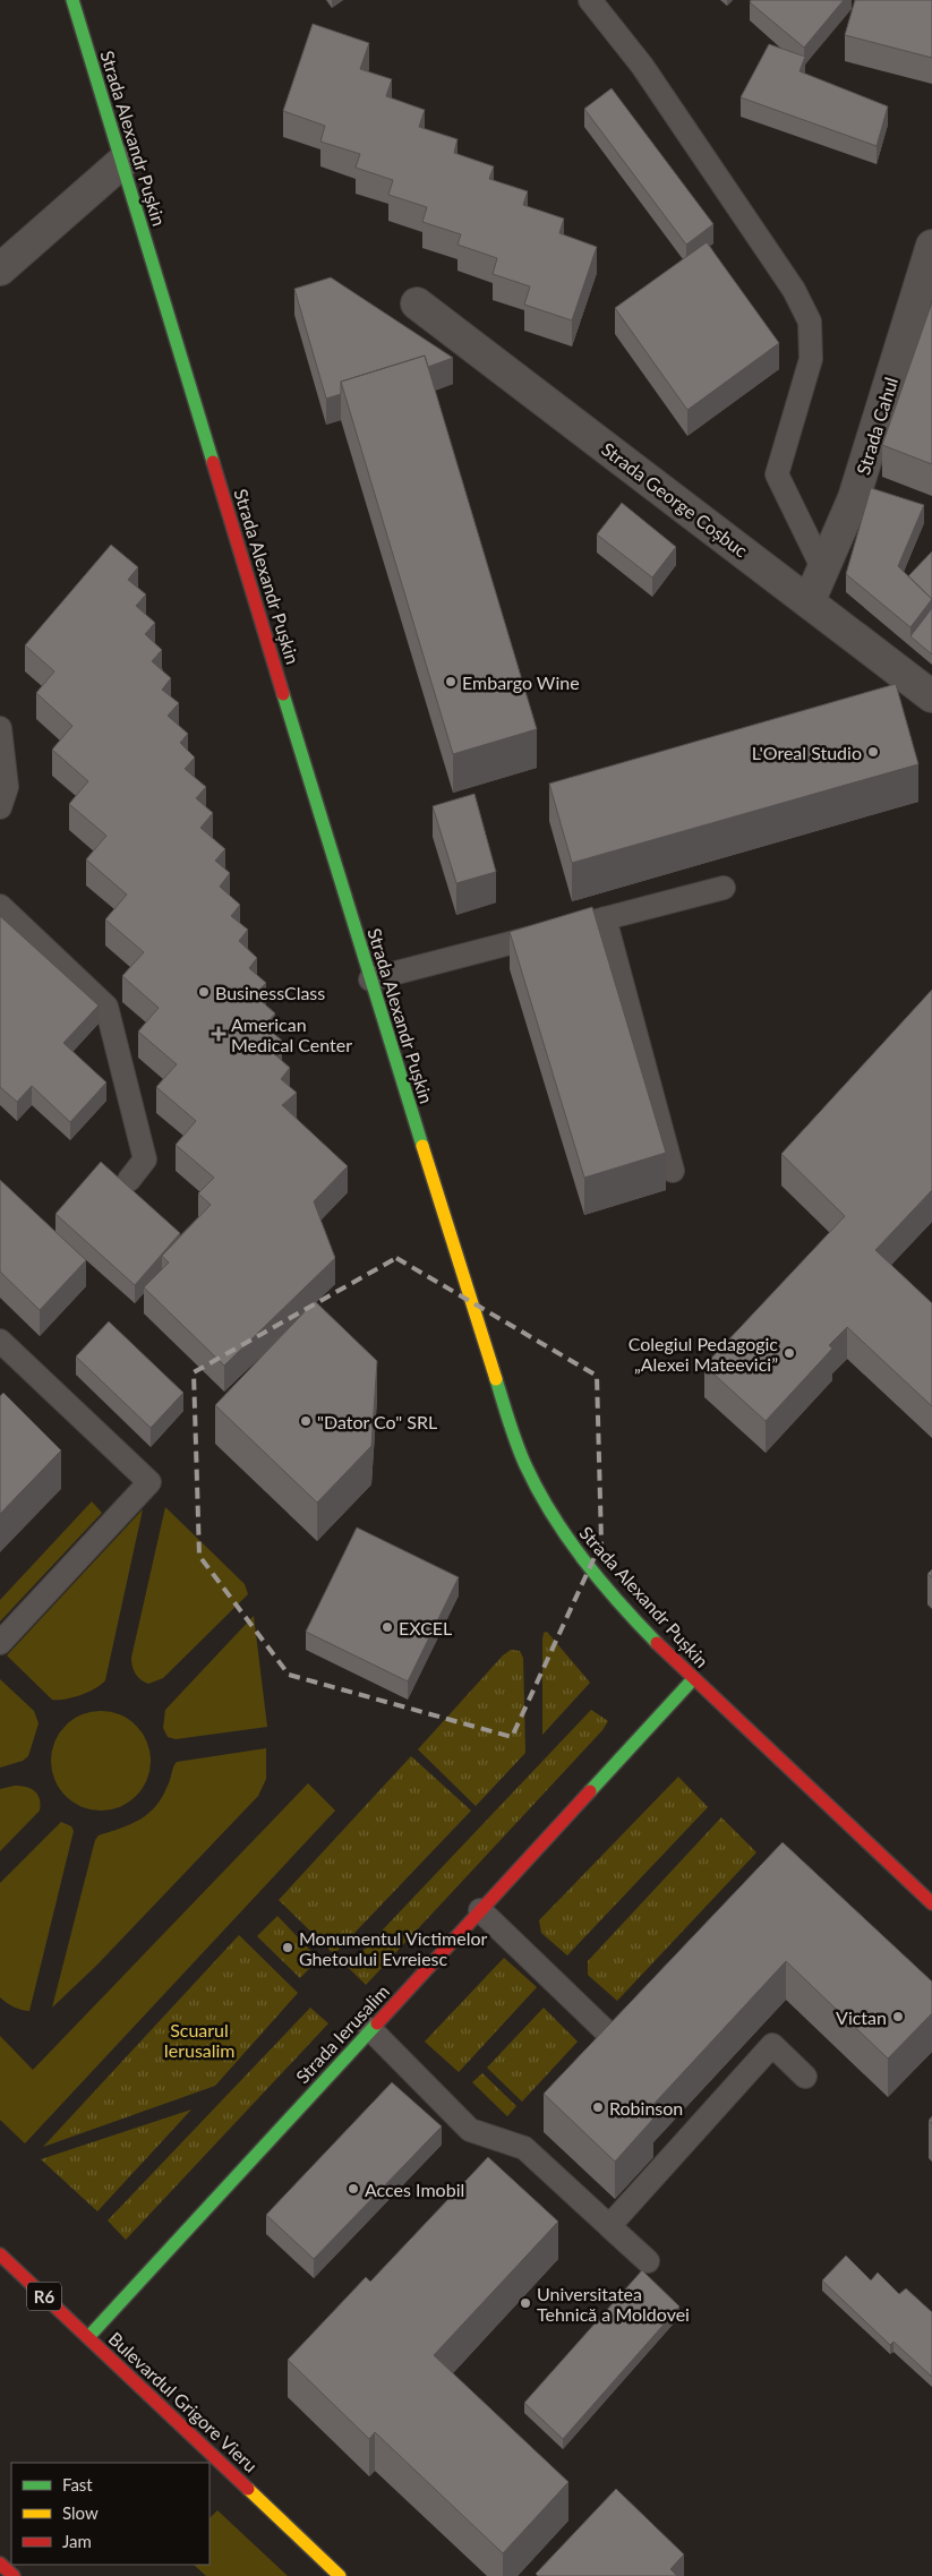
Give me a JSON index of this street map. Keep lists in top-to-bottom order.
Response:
{
  "streets": {
    "main road": [
      "Strada Alexandr Pușkin",
      "Strada Ierusalim",
      "R6",
      "Bulevardul Grigore Vieru"
    ],
    "street": ["Strada Cahul", "Strada George Coșbuc"]
  },
  "crossings": [
    ["Strada Alexandr Pușkin", "Strada Ierusalim"],
    ["Strada Cahul", "Strada George Coșbuc"],
    ["Strada Ierusalim", "Bulevardul Grigore Vieru"]
  ],
  "parks": ["Scuarul Ierusalim"],
  "places": {
    "other": [
      "Embargo Wine",
      "L'Oreal Studio",
      "BusinessClass",
      "Colegiul Pedagogic „Alexei Mateevici”",
      "\"Dator Co\" SRL",
      "EXCEL",
      "Monumentul Victimelor Ghetoului Evreiesc",
      "Victan",
      "Robinson",
      "Acces Imobil",
      "Universitatea Tehnică a Moldovei"
    ],
    "health": ["American Medical Center"]
  },
  "legend": ["Fast", "Slow", "Jam"]
}
